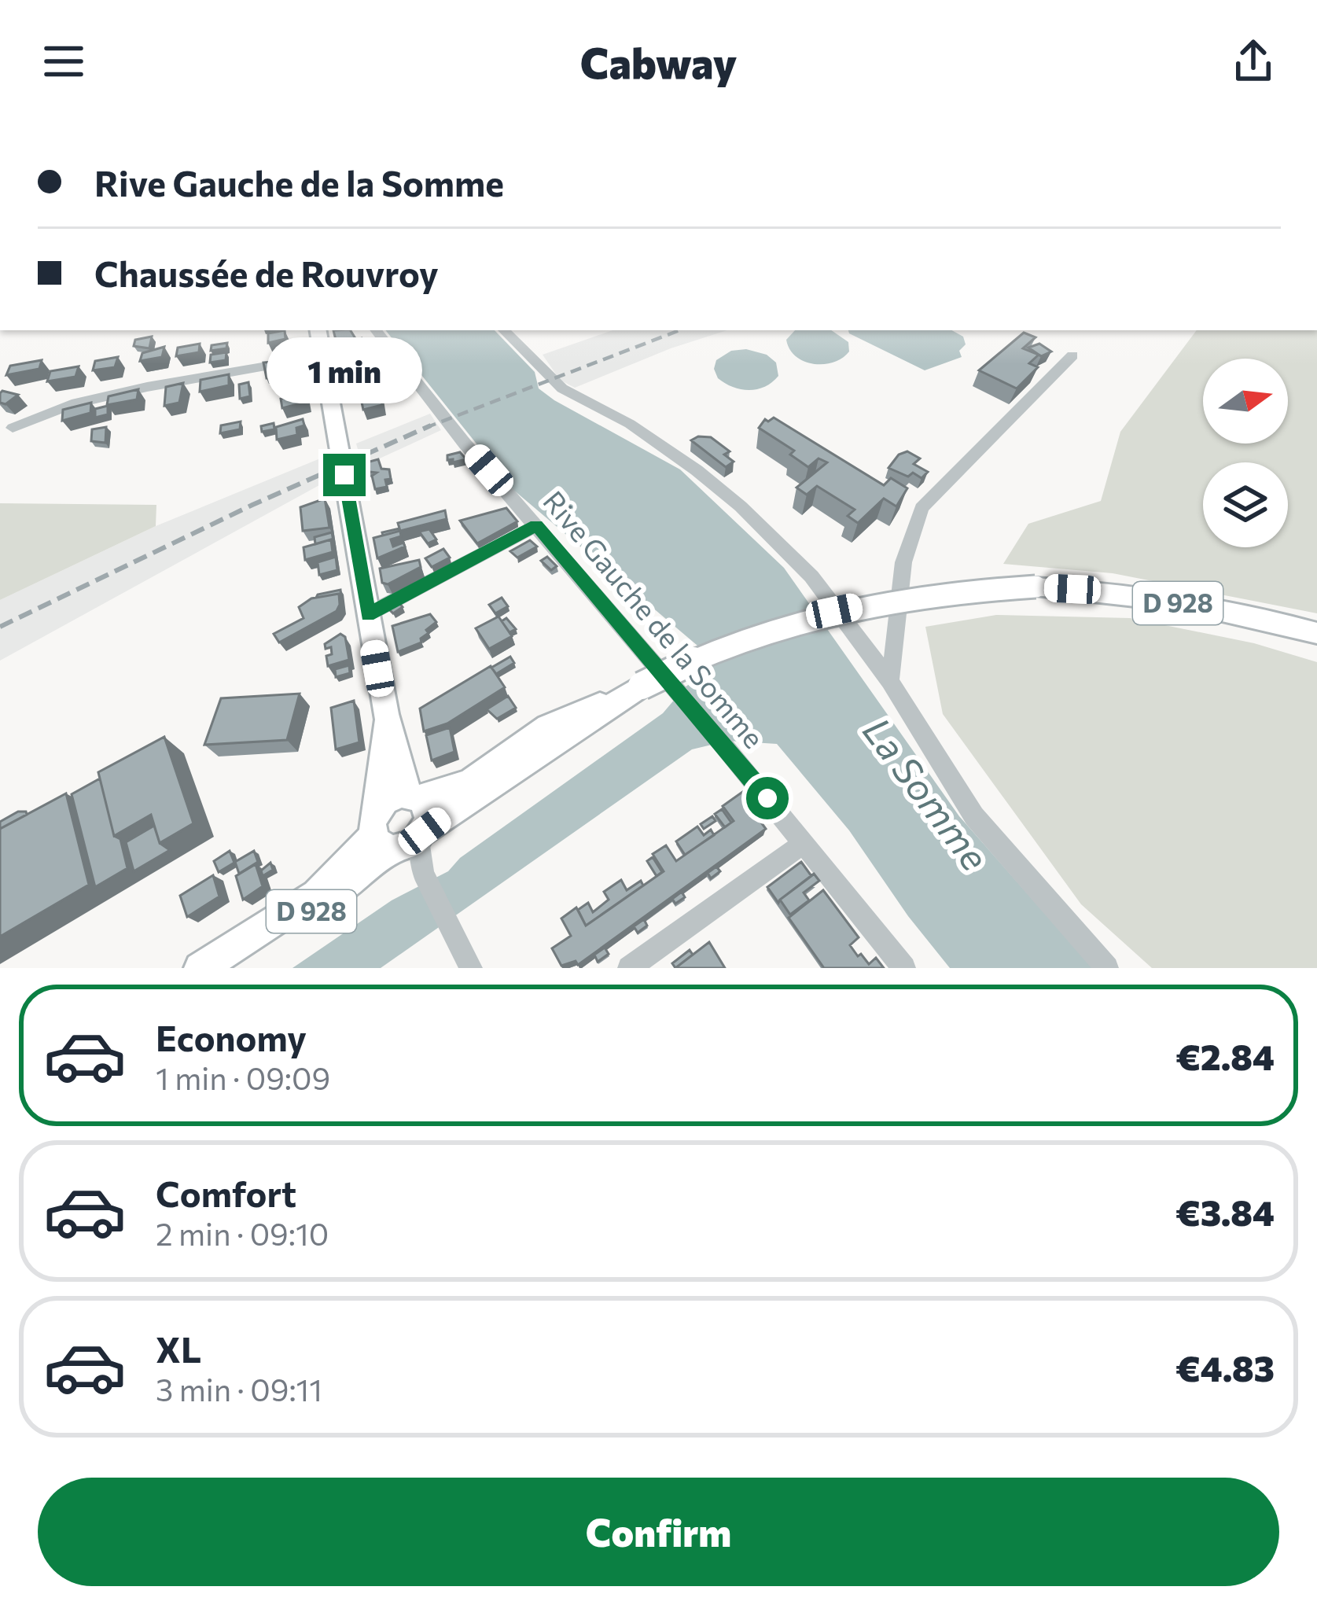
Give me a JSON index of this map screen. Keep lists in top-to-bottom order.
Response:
{
  "streets": {
    "main road": ["D 928"],
    "street": ["Rive Gauche de la Somme"]
  },
  "water": ["La Somme"],
  "north": "right",
  "page": {
    "header": "Cabway",
    "banner": ["Rive Gauche de la Somme", "Chaussée de Rouvroy"],
    "bubble": "1 min",
    "list": [
      {
        "name": "Economy",
        "note": "1 min · 09:09",
        "value": "€2.84"
      },
      {
        "name": "Comfort",
        "note": "2 min · 09:10",
        "value": "€3.84"
      },
      {
        "name": "XL",
        "note": "3 min · 09:11",
        "value": "€4.83"
      }
    ],
    "buttons": "Confirm"
  }
}
